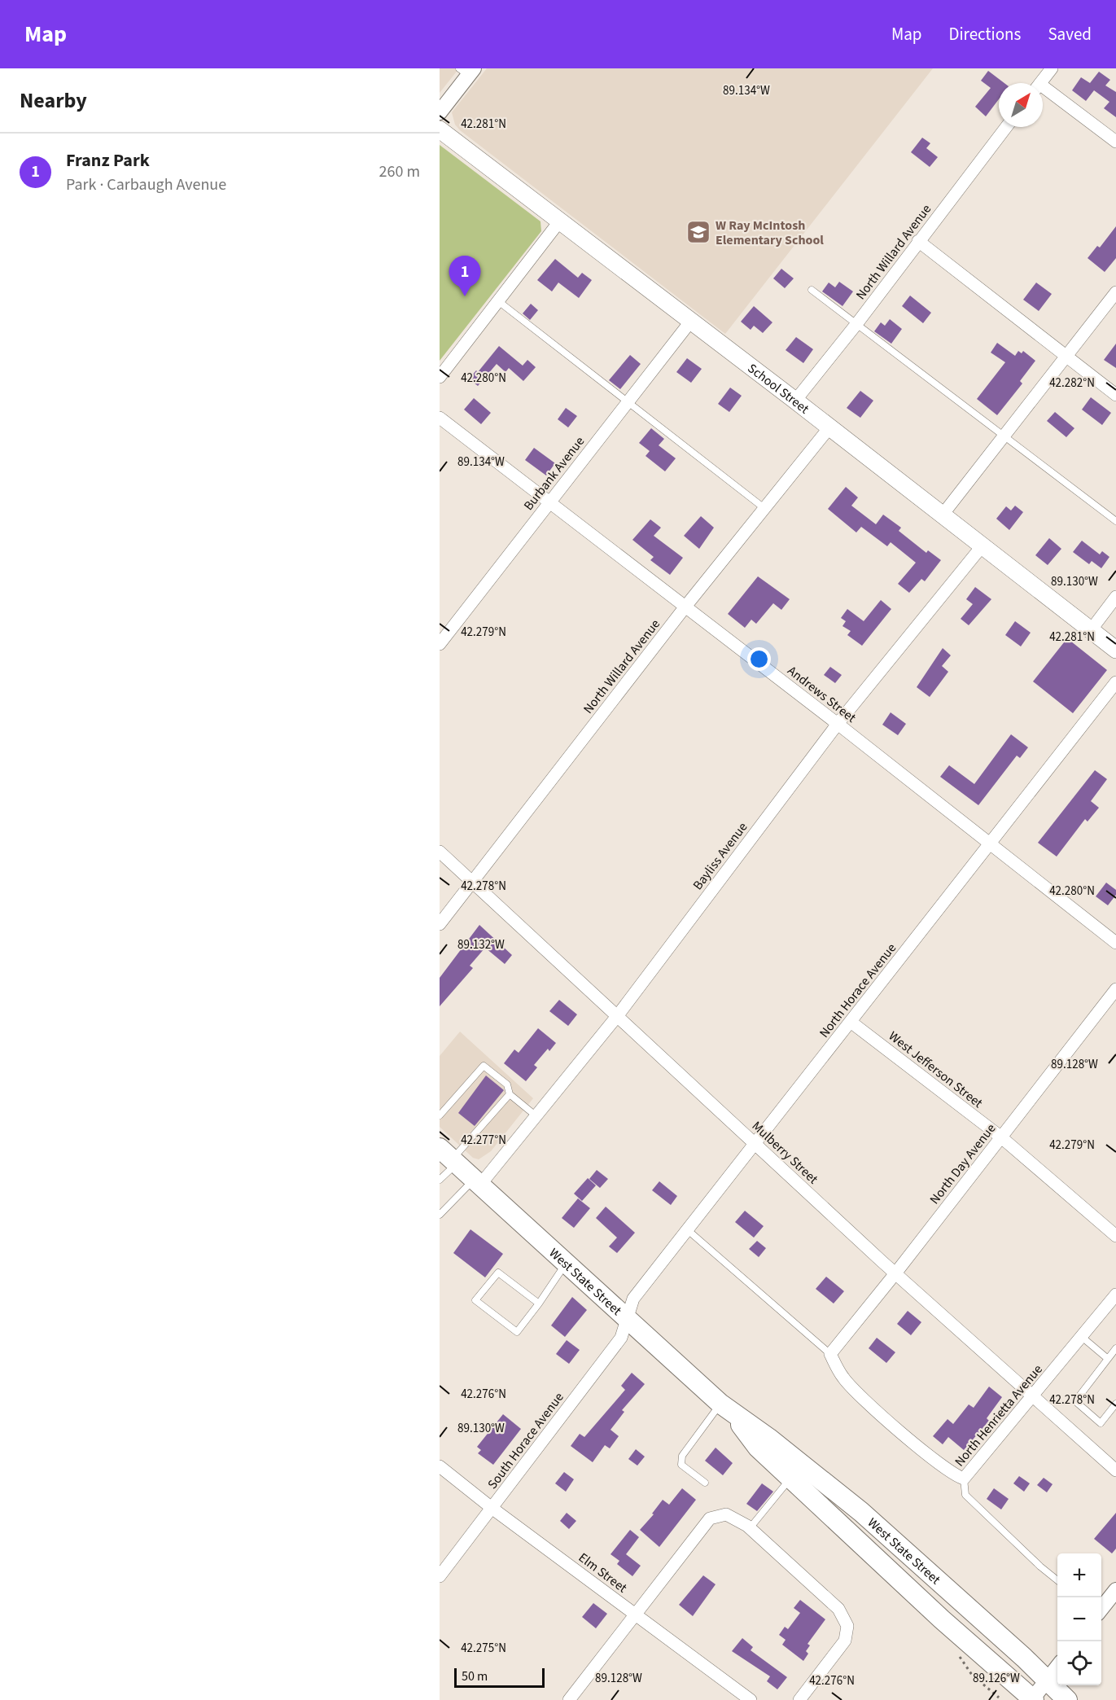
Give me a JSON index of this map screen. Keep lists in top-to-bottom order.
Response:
{
  "streets": {
    "main road": ["School Street", "West State Street"],
    "street": [
      "North Willard Avenue",
      "Burbank Avenue",
      "Andrews Street",
      "Bayliss Avenue",
      "North Horace Avenue",
      "West Jefferson Street",
      "Mulberry Street",
      "North Day Avenue",
      "North Henrietta Avenue",
      "South Horace Avenue",
      "Elm Street"
    ]
  },
  "crossings": [
    ["North Willard Avenue", "School Street"],
    ["North Willard Avenue", "Andrews Street"],
    ["North Willard Avenue", "Mulberry Street"],
    ["School Street", "Burbank Avenue"],
    ["School Street", "Bayliss Avenue"],
    ["Burbank Avenue", "Andrews Street"],
    ["Andrews Street", "Bayliss Avenue"],
    ["Andrews Street", "North Horace Avenue"],
    ["Bayliss Avenue", "Mulberry Street"],
    ["Bayliss Avenue", "West State Street"],
    ["North Horace Avenue", "West Jefferson Street"],
    ["North Horace Avenue", "Mulberry Street"],
    ["North Horace Avenue", "West State Street"],
    ["North Horace Avenue", "South Horace Avenue"],
    ["West Jefferson Street", "North Day Avenue"],
    ["Mulberry Street", "North Day Avenue"],
    ["Mulberry Street", "North Henrietta Avenue"],
    ["North Day Avenue", "North Henrietta Avenue"],
    ["West State Street", "South Horace Avenue"],
    ["South Horace Avenue", "Elm Street"]
  ],
  "places": {
    "school or university": ["W Ray McIntosh Elementary School"]
  },
  "scale_bar": "50 m",
  "north": "top right",
  "page": {
    "header": "Map",
    "nav": ["Map", "Directions", "Saved"],
    "heading": "Nearby",
    "list": [
      {
        "mark": "1",
        "name": "Franz Park",
        "note": "Park · Carbaugh Avenue",
        "value": "260 m"
      }
    ],
    "pins": "1",
    "map_buttons": ["+", "−"],
    "scale": "50 m"
  },
  "coordinates": [
    "89.134°W",
    "42.281°N",
    "42.280°N",
    "42.282°N",
    "89.130°W",
    "42.279°N",
    "42.278°N",
    "89.132°W",
    "89.128°W",
    "42.277°N",
    "42.276°N",
    "42.275°N",
    "89.126°W"
  ]
}
